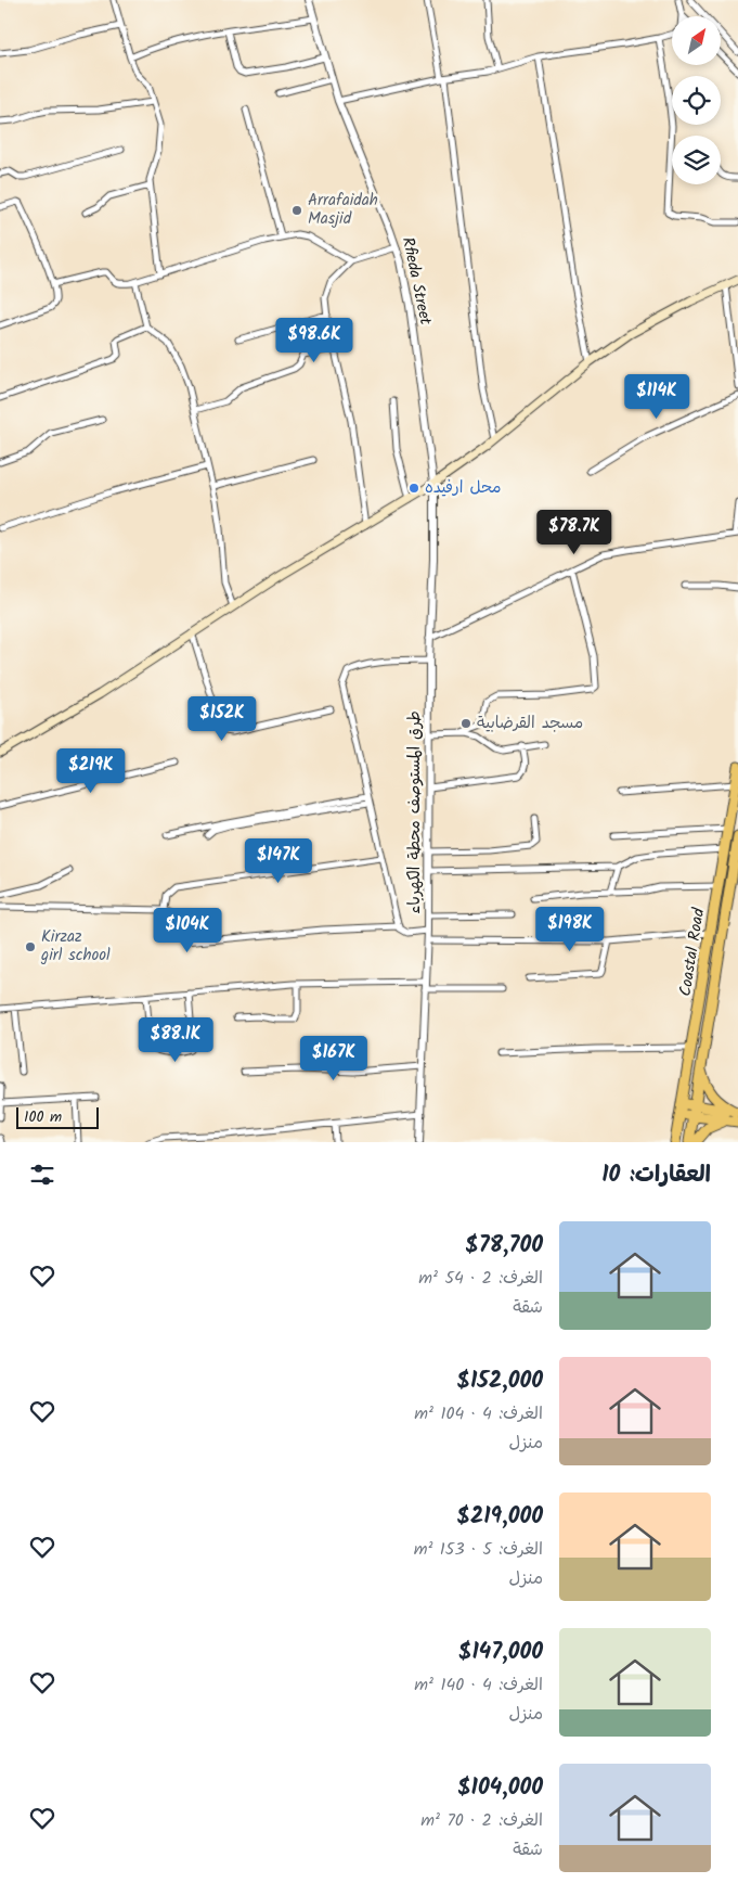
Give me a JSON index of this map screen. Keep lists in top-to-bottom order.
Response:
{
  "streets": {
    "highway": ["Coastal Road"],
    "street": ["Rfieda Street", "طرق المستوصف محطة الكهرباء"]
  },
  "crossings": [
    ["Rfieda Street", "طرق المستوصف محطة الكهرباء"]
  ],
  "places": [
    "Arrafaidah Masjid",
    "محل ارفيده",
    "مسجد القرضابية",
    "Kirzaz girl school"
  ],
  "scale_bar": "100 m",
  "north": "top right",
  "page": {
    "price": [
      "$98.6K",
      "$114K",
      "$78.7K",
      "$152K",
      "$219K",
      "$147K",
      "$198K",
      "$104K",
      "$88.1K",
      "$167K"
    ],
    "scale": "100 m",
    "heading": "العقارات: 10",
    "list": [
      {
        "name": "$78,700",
        "note": "الغرف: 2 · 54 m² · شقة"
      },
      {
        "name": "$152,000",
        "note": "الغرف: 4 · 104 m² · منزل"
      },
      {
        "name": "$219,000",
        "note": "الغرف: 5 · 153 m² · منزل"
      },
      {
        "name": "$147,000",
        "note": "الغرف: 4 · 140 m² · منزل"
      },
      {
        "name": "$104,000",
        "note": "الغرف: 2 · 70 m² · شقة"
      }
    ]
  }
}
